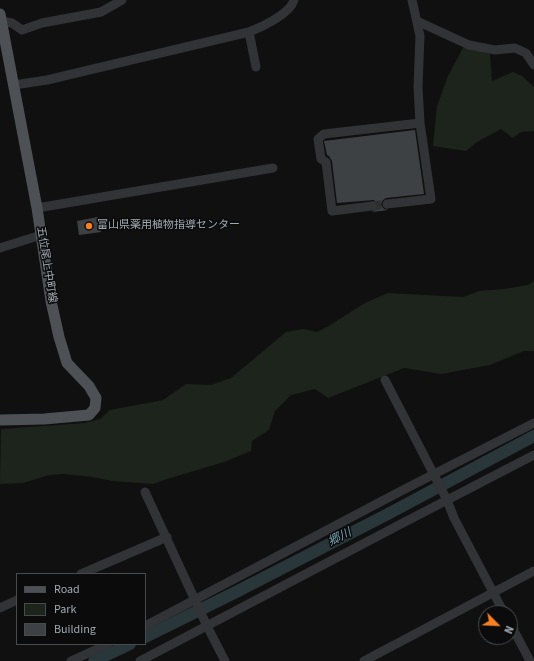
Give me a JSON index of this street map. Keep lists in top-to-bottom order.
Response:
{
  "streets": {
    "main road": ["五位尾上中町線"]
  },
  "water": ["郷川"],
  "places": ["富山県薬用植物指導センター"],
  "legend": ["Road", "Park", "Building"],
  "north": "bottom right"
}
